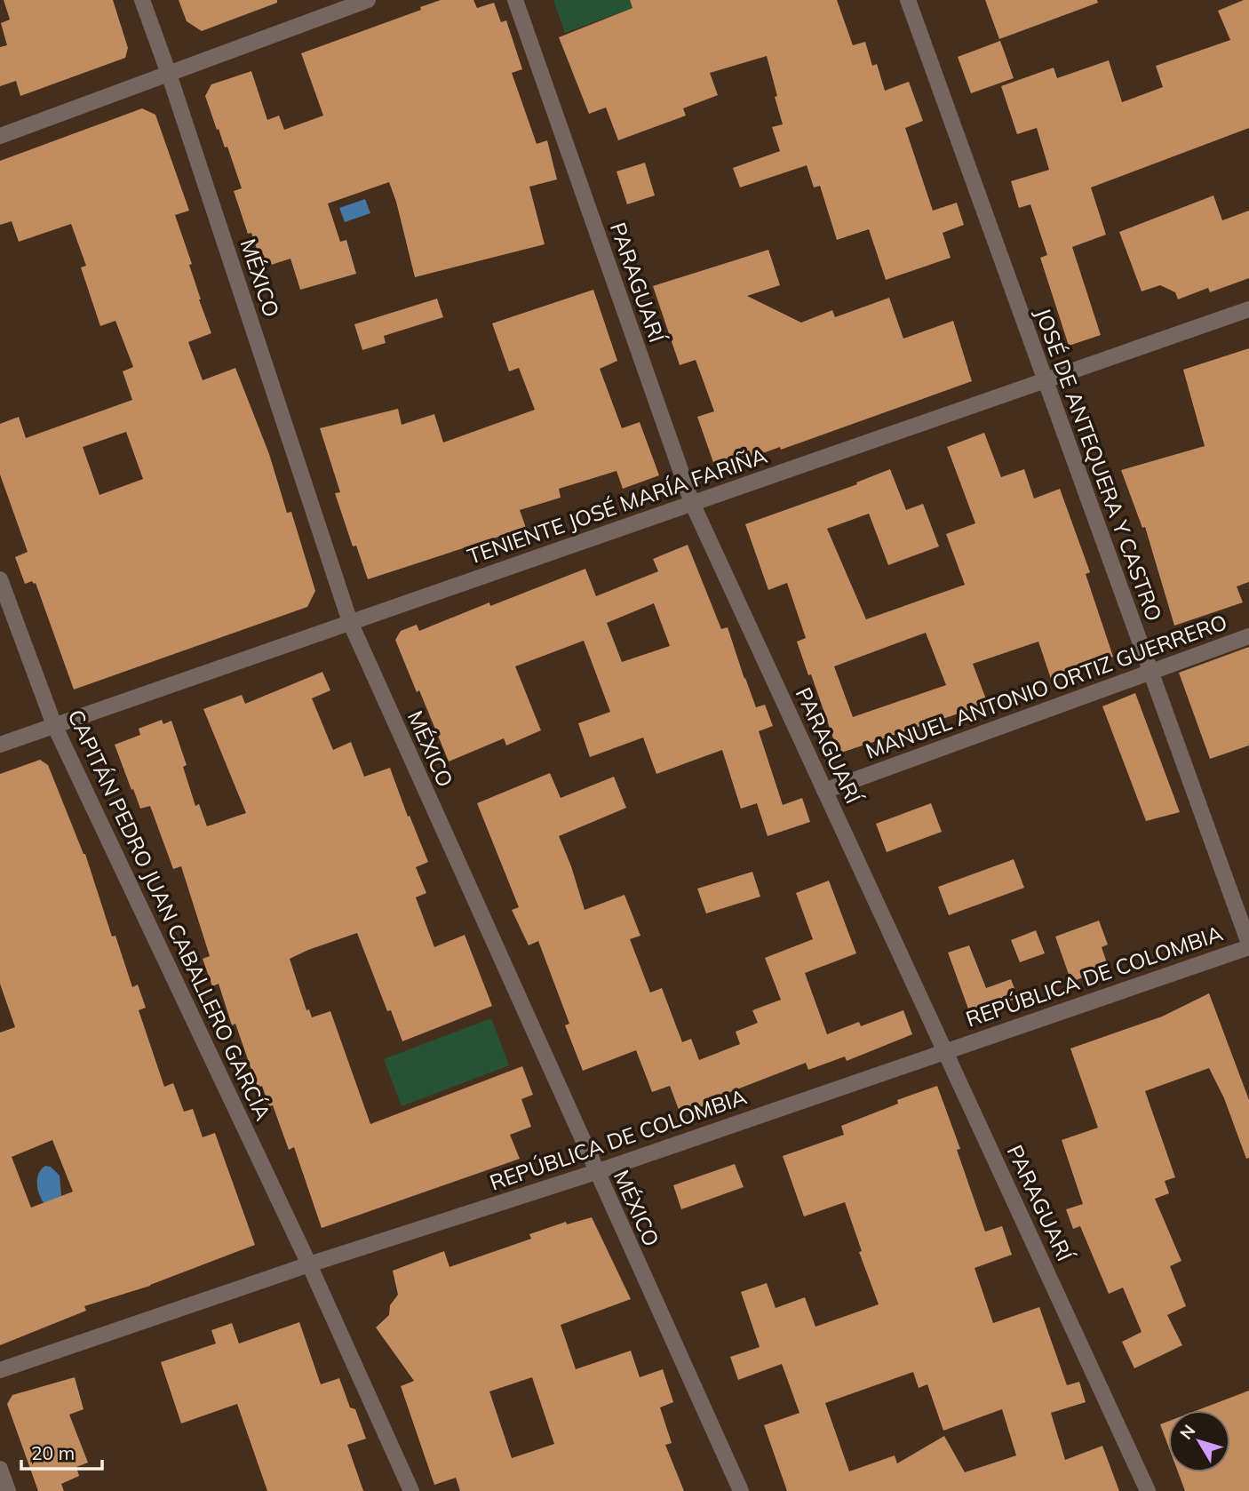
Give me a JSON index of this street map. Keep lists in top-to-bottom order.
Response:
{
  "streets": {
    "street": [
      "MÉXICO",
      "PARAGUARÍ",
      "JOSÉ DE ANTEQUERA Y CASTRO",
      "TENIENTE JOSÉ MARÍA FARIÑA",
      "MANUEL ANTONIO ORTIZ GUERRERO",
      "CAPITÁN PEDRO JUAN CABALLERO GARCÍA",
      "REPÚBLICA DE COLOMBIA"
    ]
  },
  "crossings": [
    ["MÉXICO", "TENIENTE JOSÉ MARÍA FARIÑA"],
    ["MÉXICO", "REPÚBLICA DE COLOMBIA"],
    ["PARAGUARÍ", "TENIENTE JOSÉ MARÍA FARIÑA"],
    ["PARAGUARÍ", "MANUEL ANTONIO ORTIZ GUERRERO"],
    ["PARAGUARÍ", "REPÚBLICA DE COLOMBIA"],
    ["JOSÉ DE ANTEQUERA Y CASTRO", "TENIENTE JOSÉ MARÍA FARIÑA"],
    ["JOSÉ DE ANTEQUERA Y CASTRO", "MANUEL ANTONIO ORTIZ GUERRERO"],
    ["JOSÉ DE ANTEQUERA Y CASTRO", "REPÚBLICA DE COLOMBIA"],
    ["TENIENTE JOSÉ MARÍA FARIÑA", "CAPITÁN PEDRO JUAN CABALLERO GARCÍA"],
    ["CAPITÁN PEDRO JUAN CABALLERO GARCÍA", "REPÚBLICA DE COLOMBIA"]
  ],
  "scale_bar": "20 m",
  "north": "top left"
}
